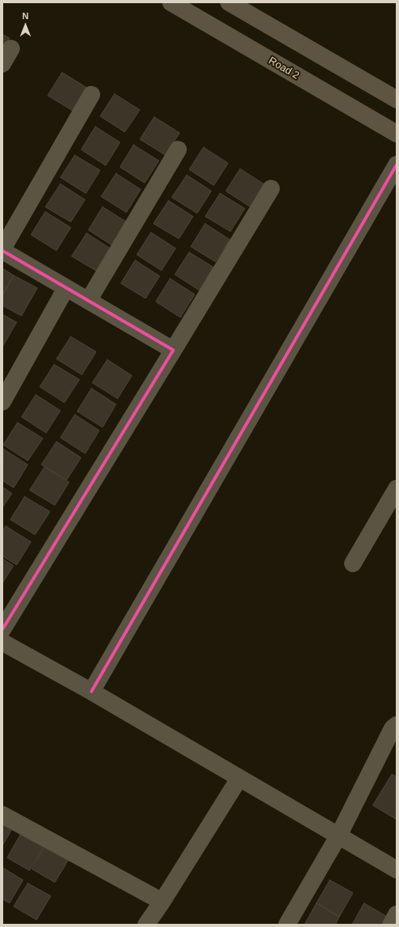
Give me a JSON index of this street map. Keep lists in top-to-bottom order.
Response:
{
  "streets": {
    "street": ["Road 2"]
  },
  "north": "top"
}
